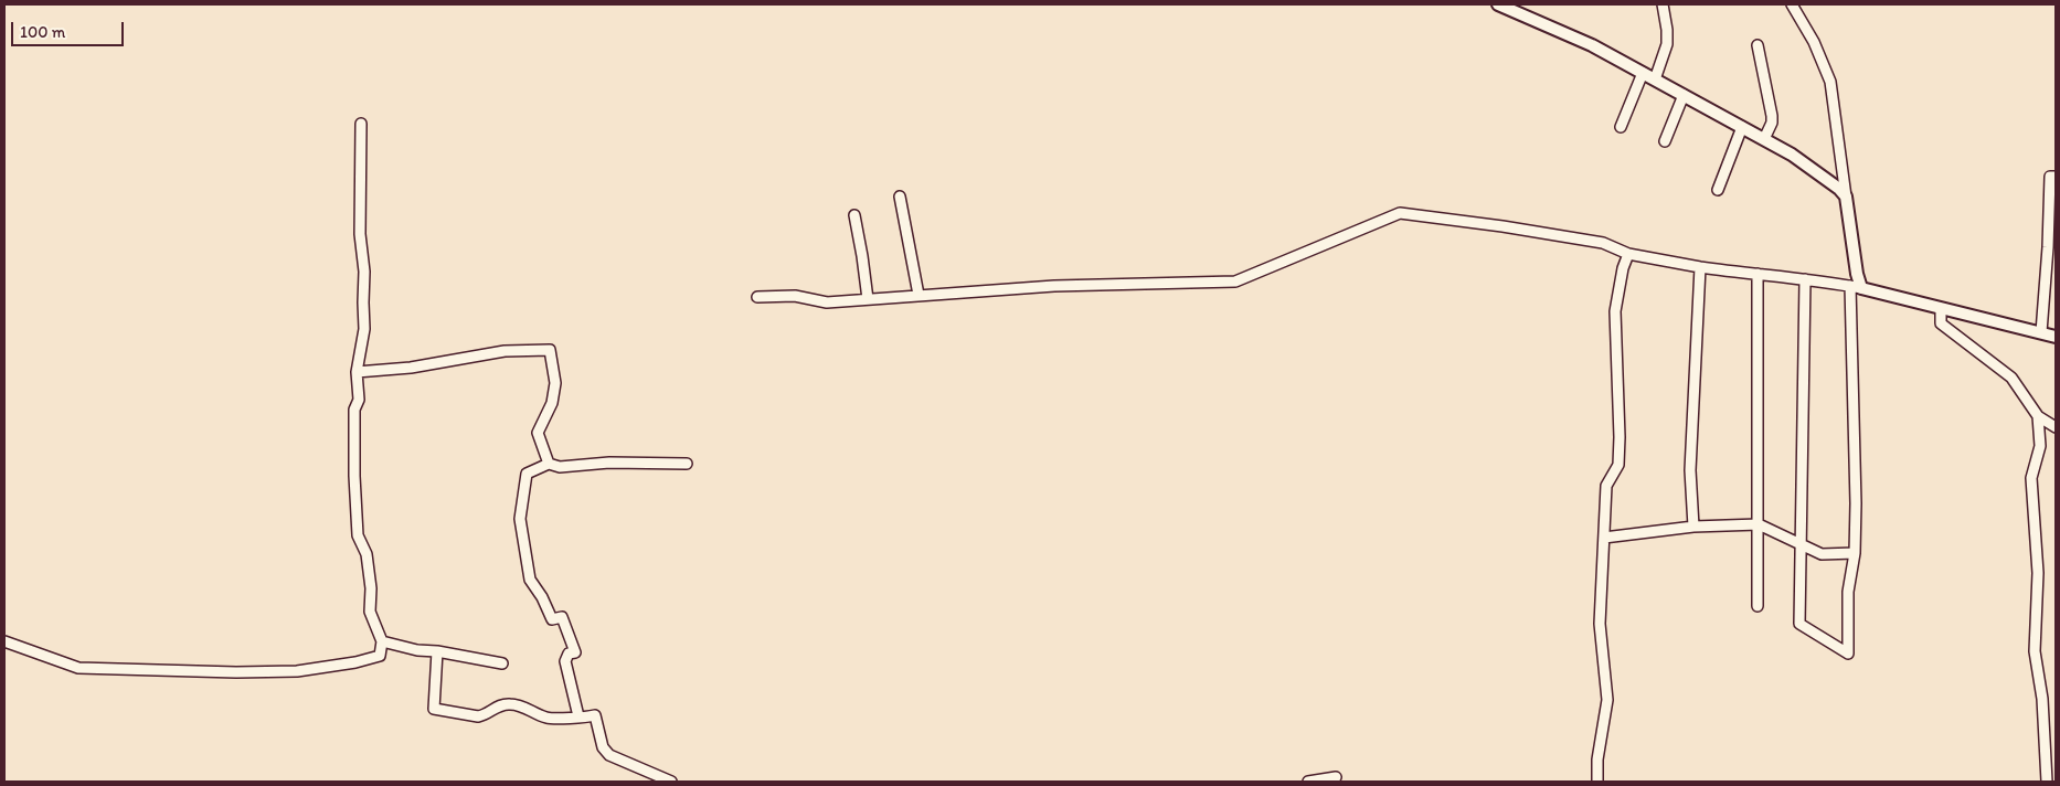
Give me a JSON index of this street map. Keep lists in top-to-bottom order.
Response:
{
  "scale_bar": "100 m"
}
